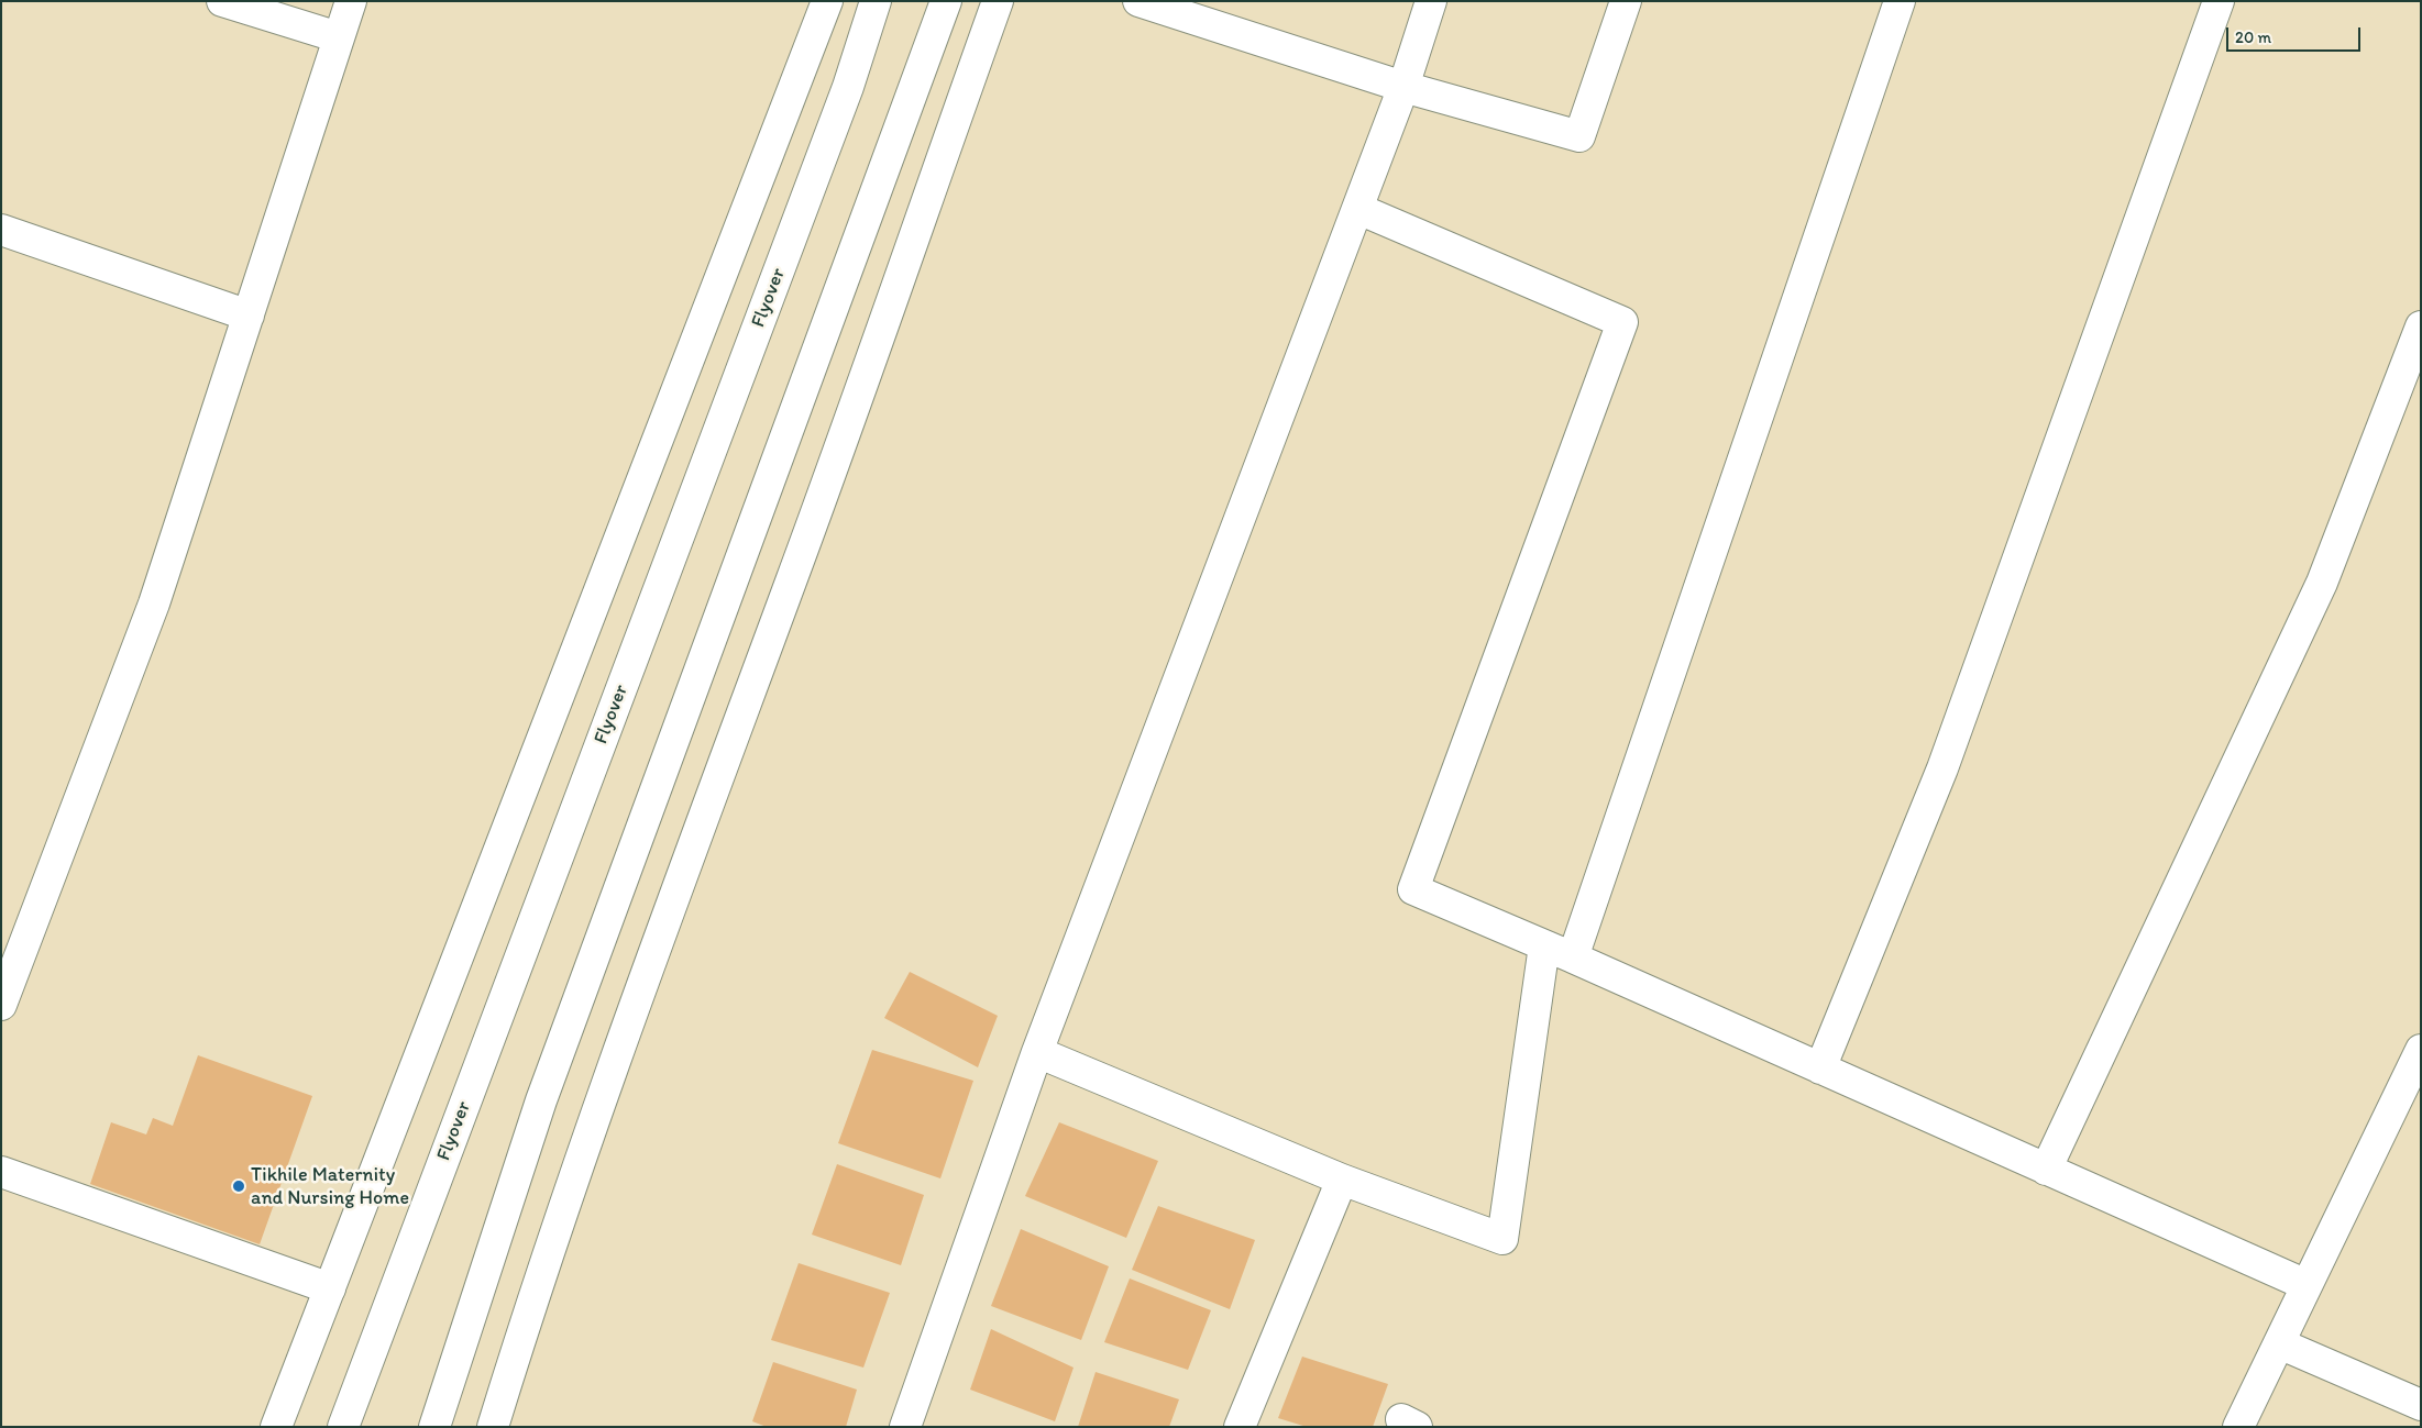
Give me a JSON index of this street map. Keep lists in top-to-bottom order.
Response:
{
  "streets": {
    "main road": ["Flyover"]
  },
  "places": ["Tikhile Maternity and Nursing Home"],
  "scale_bar": "20 m"
}
